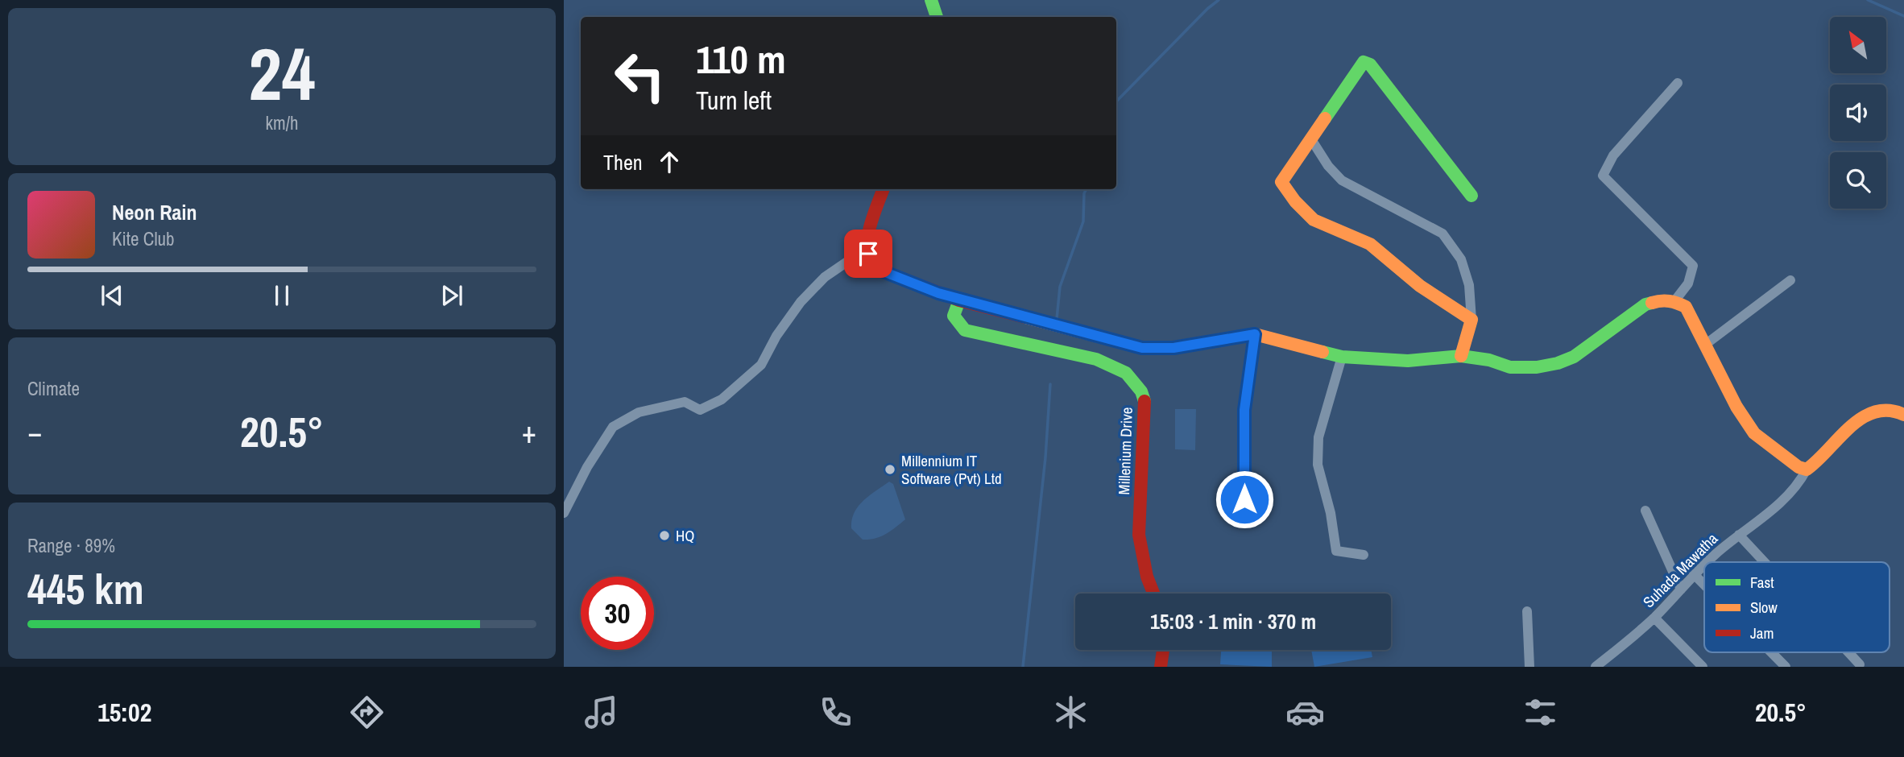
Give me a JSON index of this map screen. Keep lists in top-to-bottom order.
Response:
{
  "streets": {
    "street": ["Millenium Drive", "Suhada Mawatha"]
  },
  "places": ["Millennium IT Software (Pvt) Ltd", "HQ"],
  "legend": ["Fast", "Slow", "Jam"],
  "north": "top left",
  "page": {
    "tile": [
      ["24", "km/h"],
      "Climate",
      ["Range · 89%", "445 km"]
    ],
    "turn": ["110 m", "Turn left"],
    "then": "Then",
    "song": ["Neon Rain", "Kite Club"],
    "heat": ["−", "20.5°", "+"],
    "limit": "30",
    "trip": "15:03 · 1 min · 370 m",
    "tabs": ["15:02", "20.5°"]
  }
}
